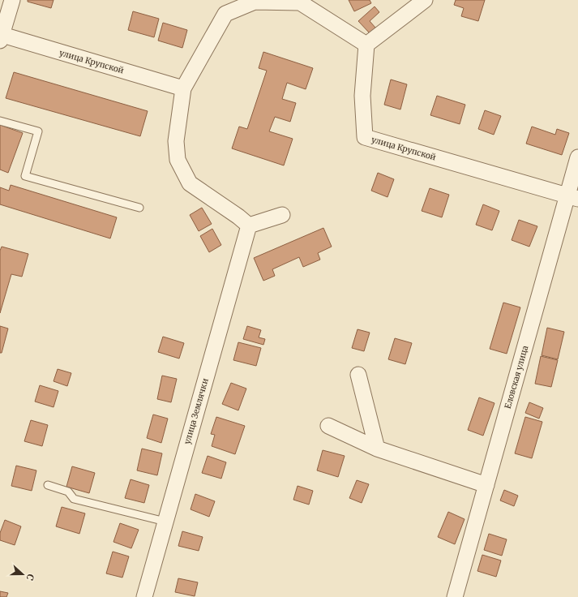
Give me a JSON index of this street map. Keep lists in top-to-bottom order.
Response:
{
  "streets": {
    "street": ["улица Крупской", "Еловская улица", "улица Землячки"]
  },
  "crossings": [
    ["улица Крупской", "Еловская улица"]
  ],
  "north": "right"
}
